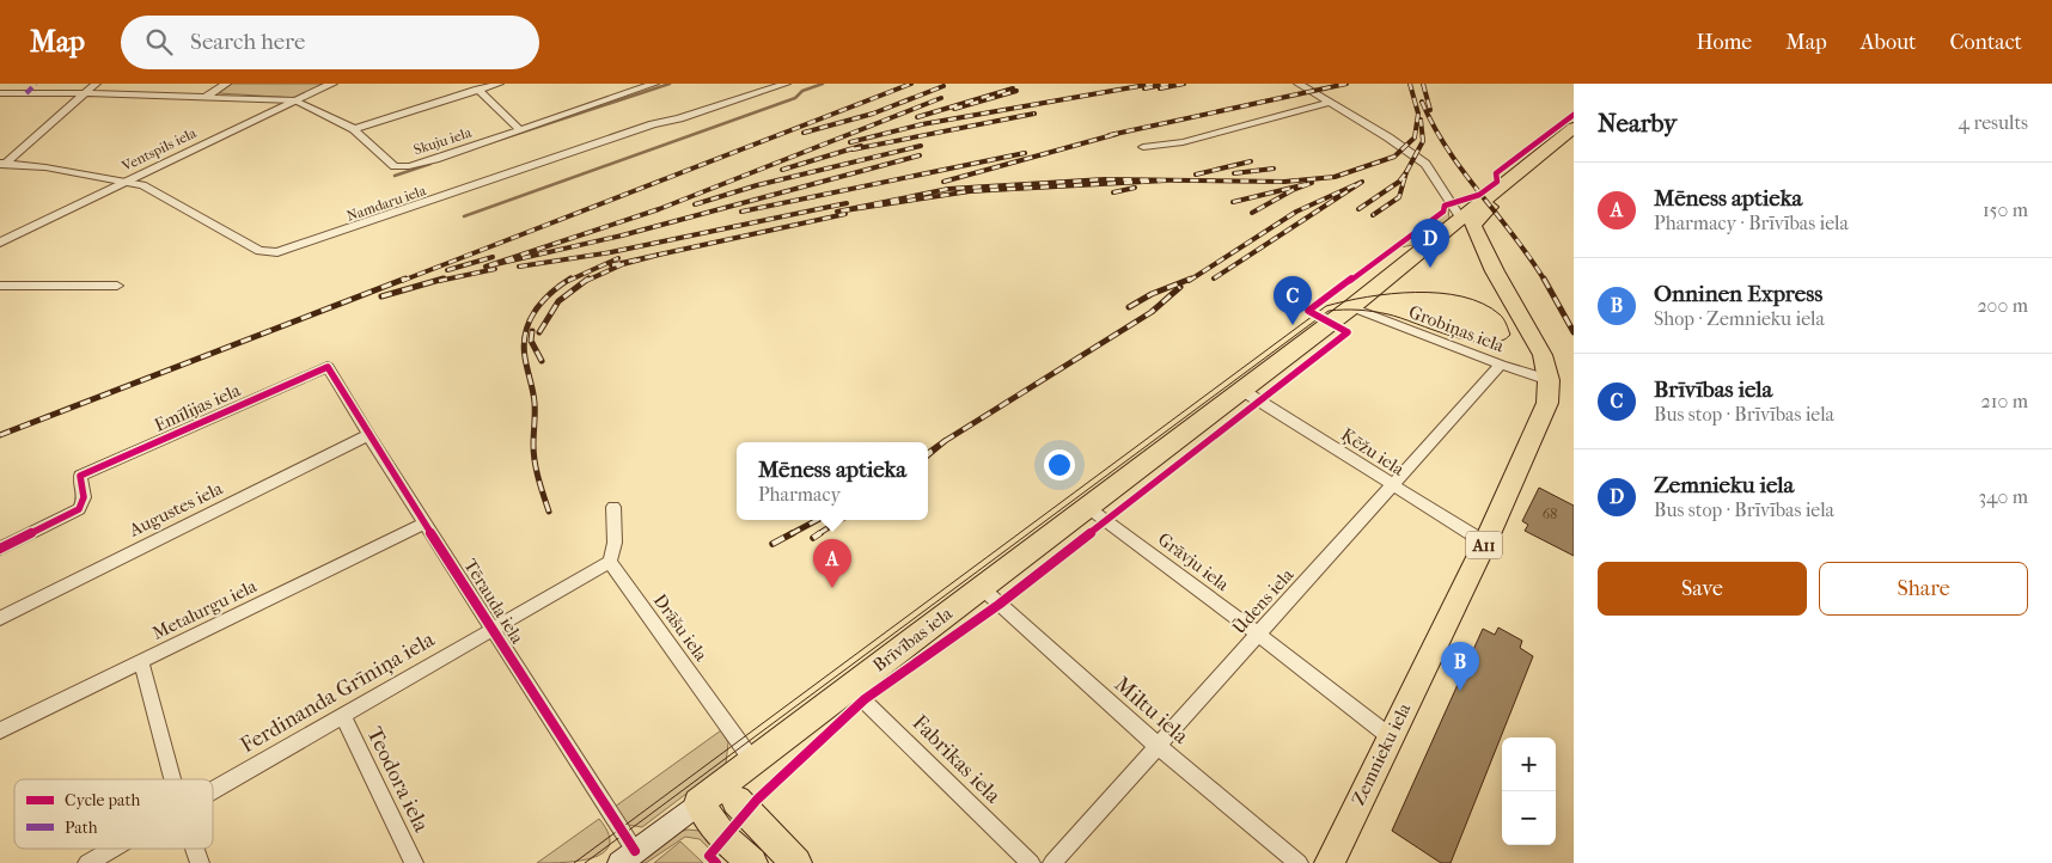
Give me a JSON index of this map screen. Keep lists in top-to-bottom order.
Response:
{
  "streets": {
    "highway": ["A11", "Brīvības iela", "Zemnieku iela"],
    "street": [
      "Skuju iela",
      "Ventspils iela",
      "Namdaru iela",
      "Grobiņas iela",
      "Emīlijas iela",
      "Ķēžu iela",
      "Augustes iela",
      "Grāvju iela",
      "Tērauda iela",
      "Ūdens iela",
      "Metalurgu iela",
      "Drāšu iela",
      "Ferdinanda Grīniņa iela",
      "Miltu iela",
      "Fabrikas iela",
      "Teodora iela"
    ]
  },
  "crossings": [
    ["Skuju iela", "Ventspils iela"],
    ["Ventspils iela", "Namdaru iela"],
    ["Grobiņas iela", "Ūdens iela"],
    ["Grobiņas iela", "Brīvības iela"],
    ["Grobiņas iela", "Zemnieku iela"],
    ["Emīlijas iela", "Tērauda iela"],
    ["Ķēžu iela", "Ūdens iela"],
    ["Ķēžu iela", "Brīvības iela"],
    ["Ķēžu iela", "Zemnieku iela"],
    ["Augustes iela", "Tērauda iela"],
    ["Grāvju iela", "Ūdens iela"],
    ["Grāvju iela", "Brīvības iela"],
    ["Grāvju iela", "Zemnieku iela"],
    ["Tērauda iela", "Metalurgu iela"],
    ["Tērauda iela", "Brīvības iela"],
    ["Tērauda iela", "Ferdinanda Grīniņa iela"],
    ["Ūdens iela", "Miltu iela"],
    ["Drāšu iela", "Brīvības iela"],
    ["Drāšu iela", "Ferdinanda Grīniņa iela"],
    ["Brīvības iela", "Miltu iela"],
    ["Brīvības iela", "Zemnieku iela"],
    ["Brīvības iela", "Fabrikas iela"],
    ["Ferdinanda Grīniņa iela", "Teodora iela"]
  ],
  "house_numbers": ["68"],
  "legend": ["Cycle path", "Path"],
  "page": {
    "header": "Map",
    "search": "Search here",
    "nav": [
      "Home",
      "Map",
      "About",
      "Contact"
    ],
    "heading": ["Nearby", "4 results"],
    "list": [
      {
        "mark": "A",
        "name": "Mēness aptieka",
        "note": "Pharmacy · Brīvības iela",
        "value": "150 m"
      },
      {
        "mark": "B",
        "name": "Onninen Express",
        "note": "Shop · Zemnieku iela",
        "value": "200 m"
      },
      {
        "mark": "C",
        "name": "Brīvības iela",
        "note": "Bus stop · Brīvības iela",
        "value": "210 m"
      },
      {
        "mark": "D",
        "name": "Zemnieku iela",
        "note": "Bus stop · Brīvības iela",
        "value": "340 m"
      }
    ],
    "pins": [
      "D",
      "C",
      "A",
      "B"
    ],
    "popup": ["Mēness aptieka", "Pharmacy"],
    "buttons": ["Save", "Share"],
    "map_buttons": ["+", "−"]
  }
}
